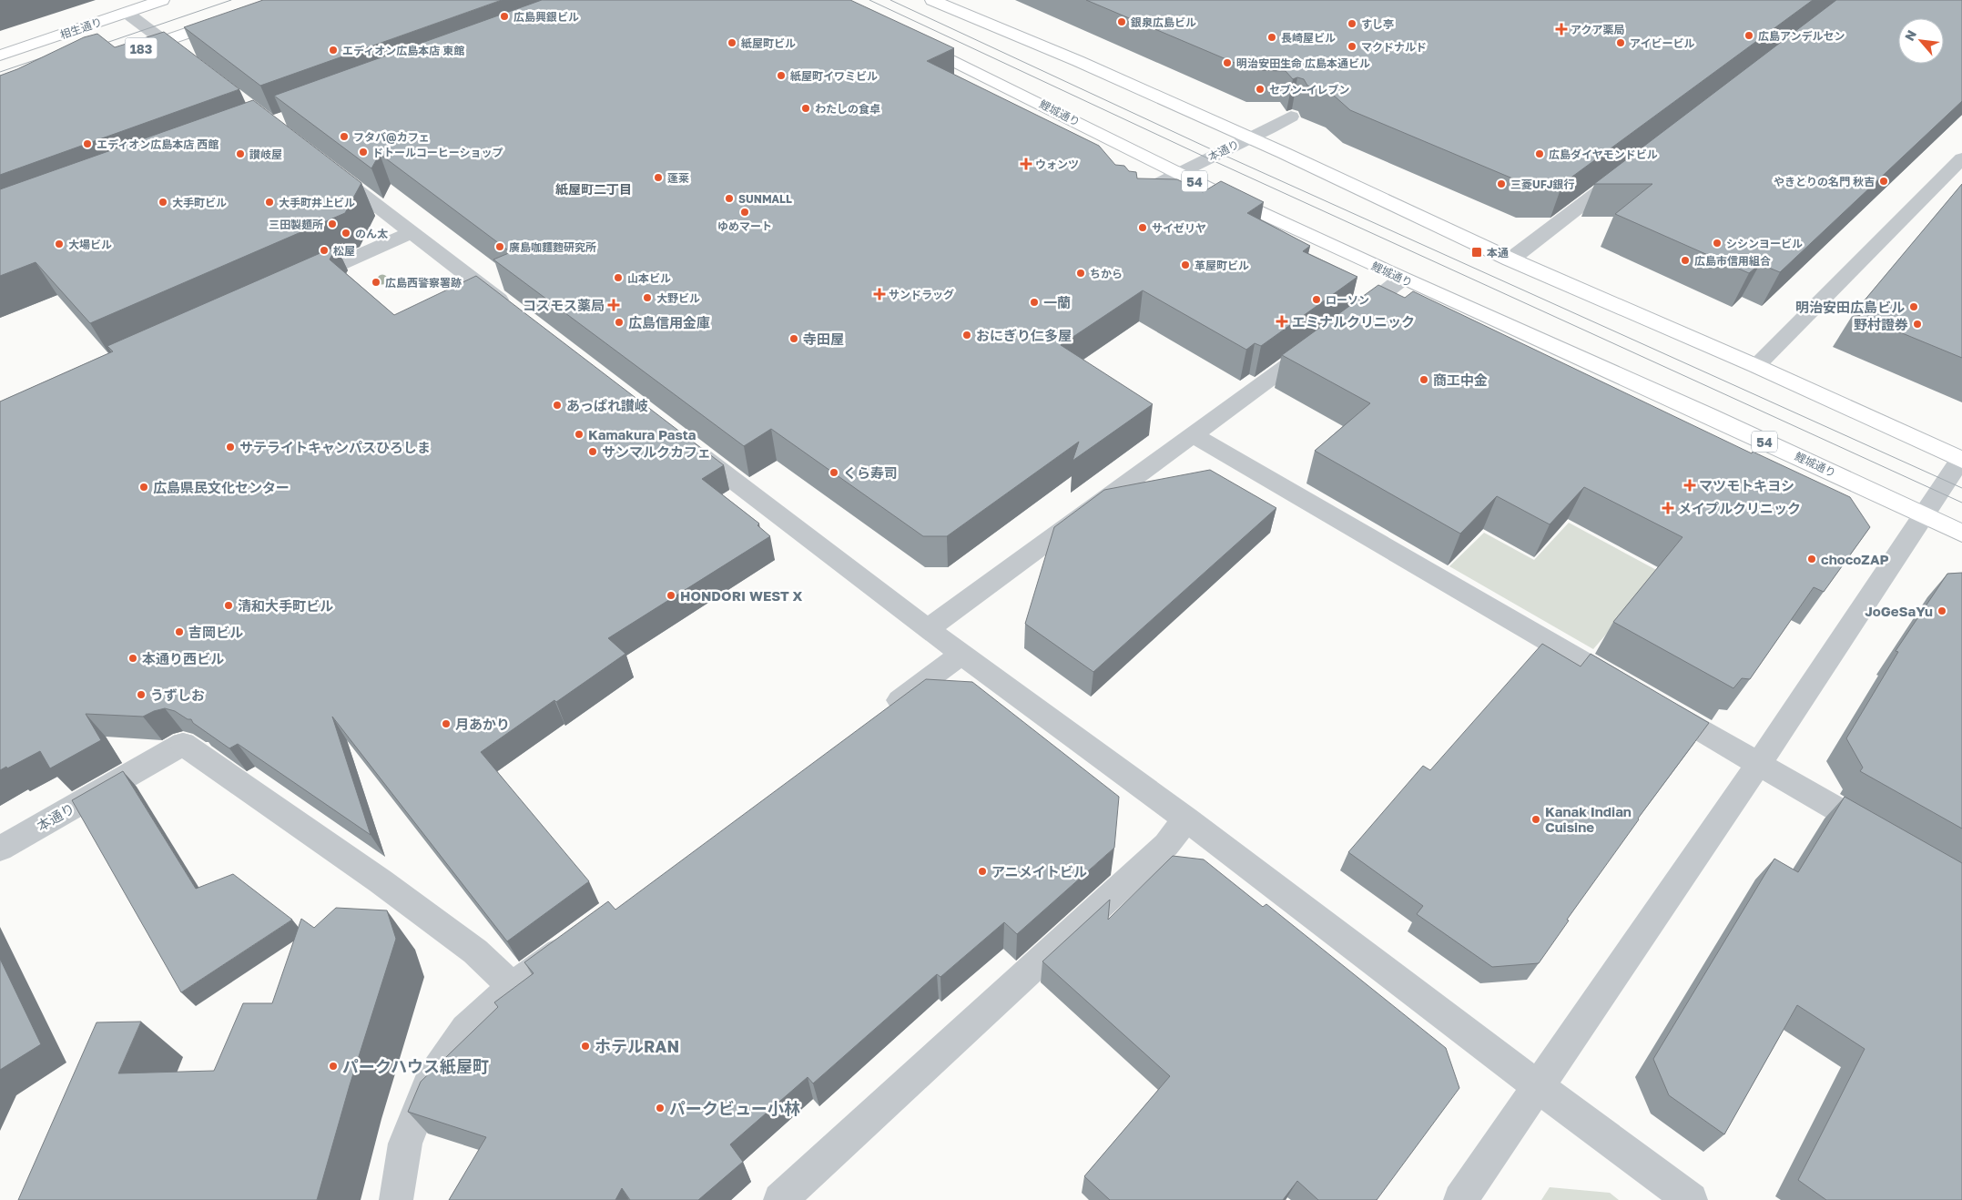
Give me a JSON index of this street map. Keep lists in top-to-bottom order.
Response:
{
  "streets": {
    "highway": [
      "相生通り",
      "183",
      "鯉城通り",
      "54"
    ],
    "street": ["本通り"]
  },
  "crossings": [
    ["鯉城通り", "本通り"]
  ],
  "districts": ["紙屋町二丁目"],
  "places": {
    "other": [
      "広島興銀ビル",
      "銀泉広島ビル",
      "すし亭",
      "広島アンデルセン",
      "長崎屋ビル",
      "紙屋町ビル",
      "アイビービル",
      "マクドナルド",
      "エディオン広島本店 東館",
      "明治安田生命 広島本通ビル",
      "紙屋町イワミビル",
      "セブン-イレブン",
      "わたしの食卓",
      "フタバ@カフェ",
      "エディオン広島本店 西館",
      "ドトールコーヒーショップ",
      "讃岐屋",
      "広島ダイヤモンドビル",
      "蓬莱",
      "やきとりの名門 秋吉",
      "三菱UFJ銀行",
      "SUNMALL",
      "大手町ビル",
      "大手町井上ビル",
      "ゆめマート",
      "三田製麺所",
      "サイゼリヤ",
      "のん太",
      "シシンヨービル",
      "大場ビル",
      "廣島咖麵麭研究所",
      "松屋",
      "広島市信用組合",
      "革屋町ビル",
      "ちから",
      "山本ビル",
      "広島西警察署跡",
      "大野ビル",
      "ローソン",
      "一蘭",
      "明治安田広島ビル",
      "広島信用金庫",
      "野村證券",
      "おにぎり仁多屋",
      "寺田屋",
      "商工中金",
      "あっぱれ讃岐",
      "Kamakura Pasta",
      "サテライトキャンパスひろしま",
      "サンマルクカフェ",
      "くら寿司",
      "広島県民文化センター",
      "chocoZAP",
      "HONDORI WEST X",
      "清和大手町ビル",
      "JoGeSaYu",
      "吉岡ビル",
      "本通り西ビル",
      "うずしお",
      "月あかり",
      "Kanak Indian Cuisine",
      "アニメイトビル",
      "ホテルRAN",
      "パークハウス紙屋町",
      "パークビュー小林"
    ],
    "health": [
      "アクア薬局",
      "ウォンツ",
      "サンドラッグ",
      "コスモス薬局",
      "エミナルクリニック",
      "マツモトキヨシ",
      "メイプルクリニック"
    ],
    "transit": ["本通"]
  },
  "north": "top left"
}
